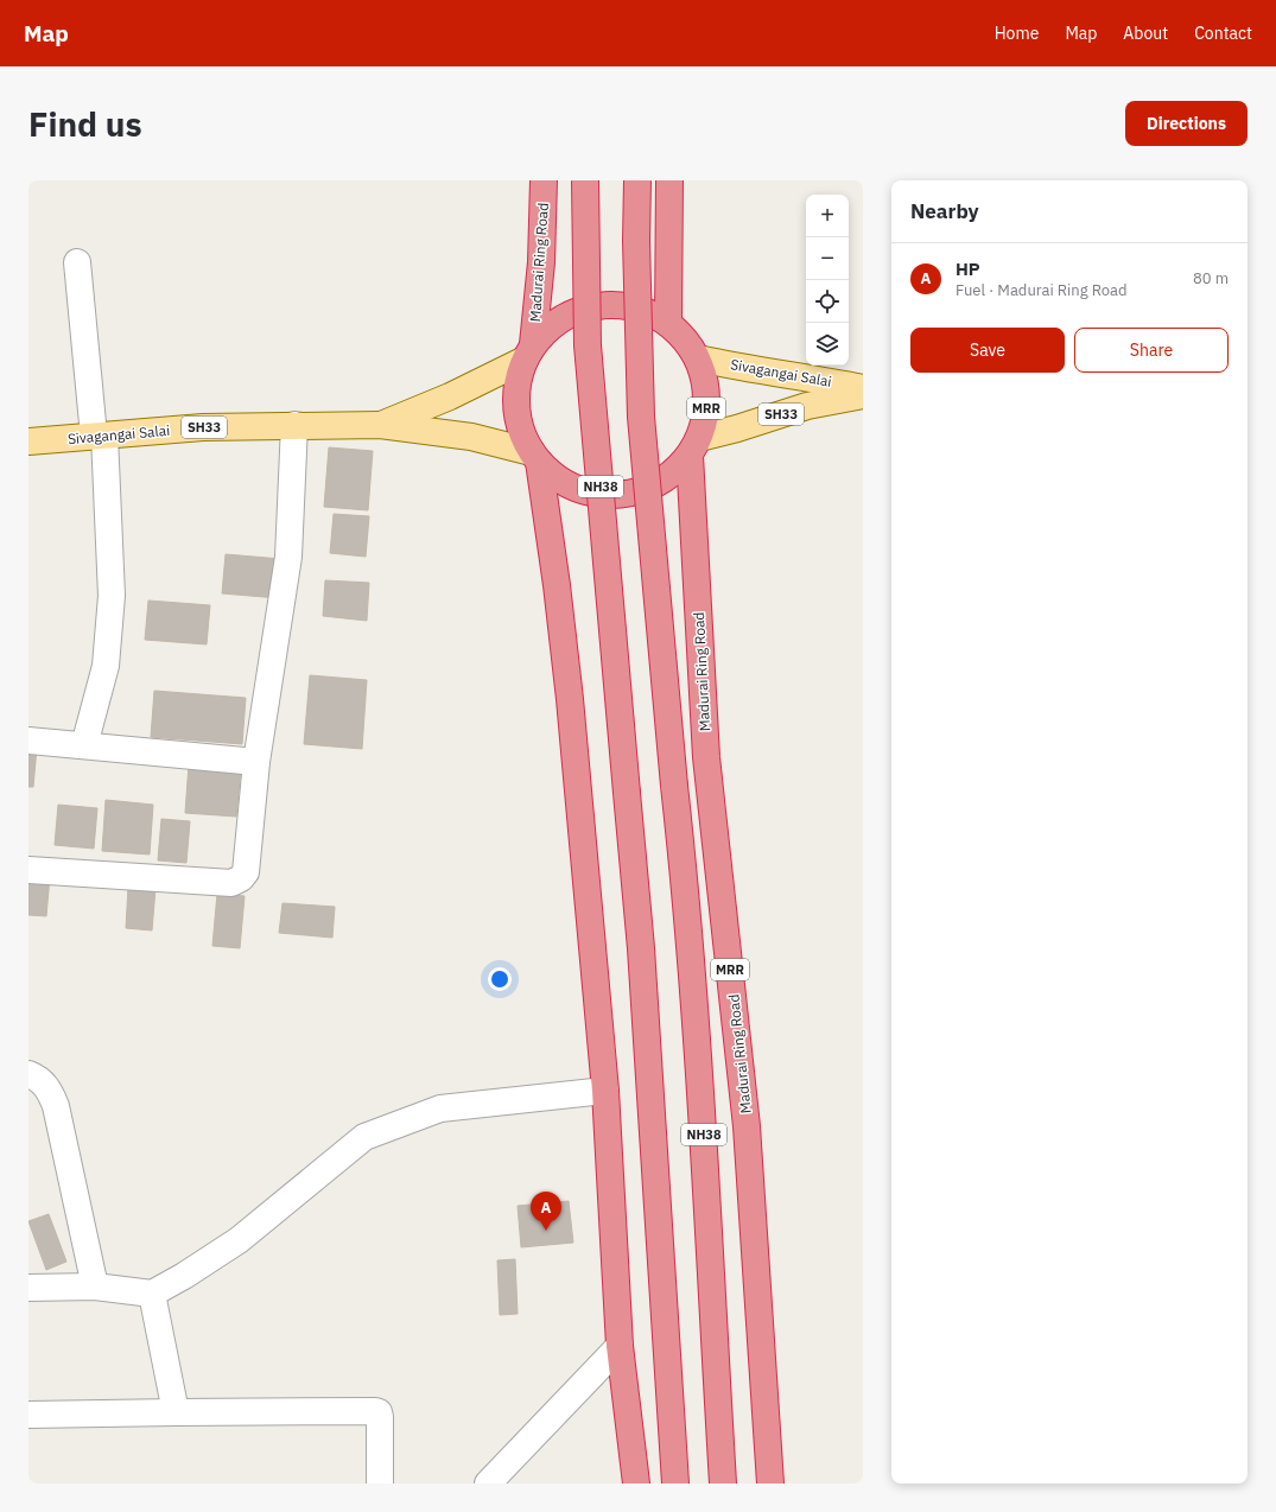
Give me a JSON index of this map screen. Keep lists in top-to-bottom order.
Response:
{
  "streets": {
    "highway": ["Madurai Ring Road", "MRR", "NH38"],
    "main road": ["Sivagangai Salai", "SH33"]
  },
  "crossings": [
    ["Madurai Ring Road", "Sivagangai Salai"]
  ],
  "page": {
    "header": "Map",
    "nav": [
      "Home",
      "Map",
      "About",
      "Contact"
    ],
    "buttons": [
      "Directions",
      ["Save", "Share"]
    ],
    "title": "Find us",
    "heading": "Nearby",
    "map_buttons": ["+", "−"],
    "list": [
      {
        "mark": "A",
        "name": "HP",
        "note": "Fuel · Madurai Ring Road",
        "value": "80 m"
      }
    ],
    "pins": "A"
  }
}
